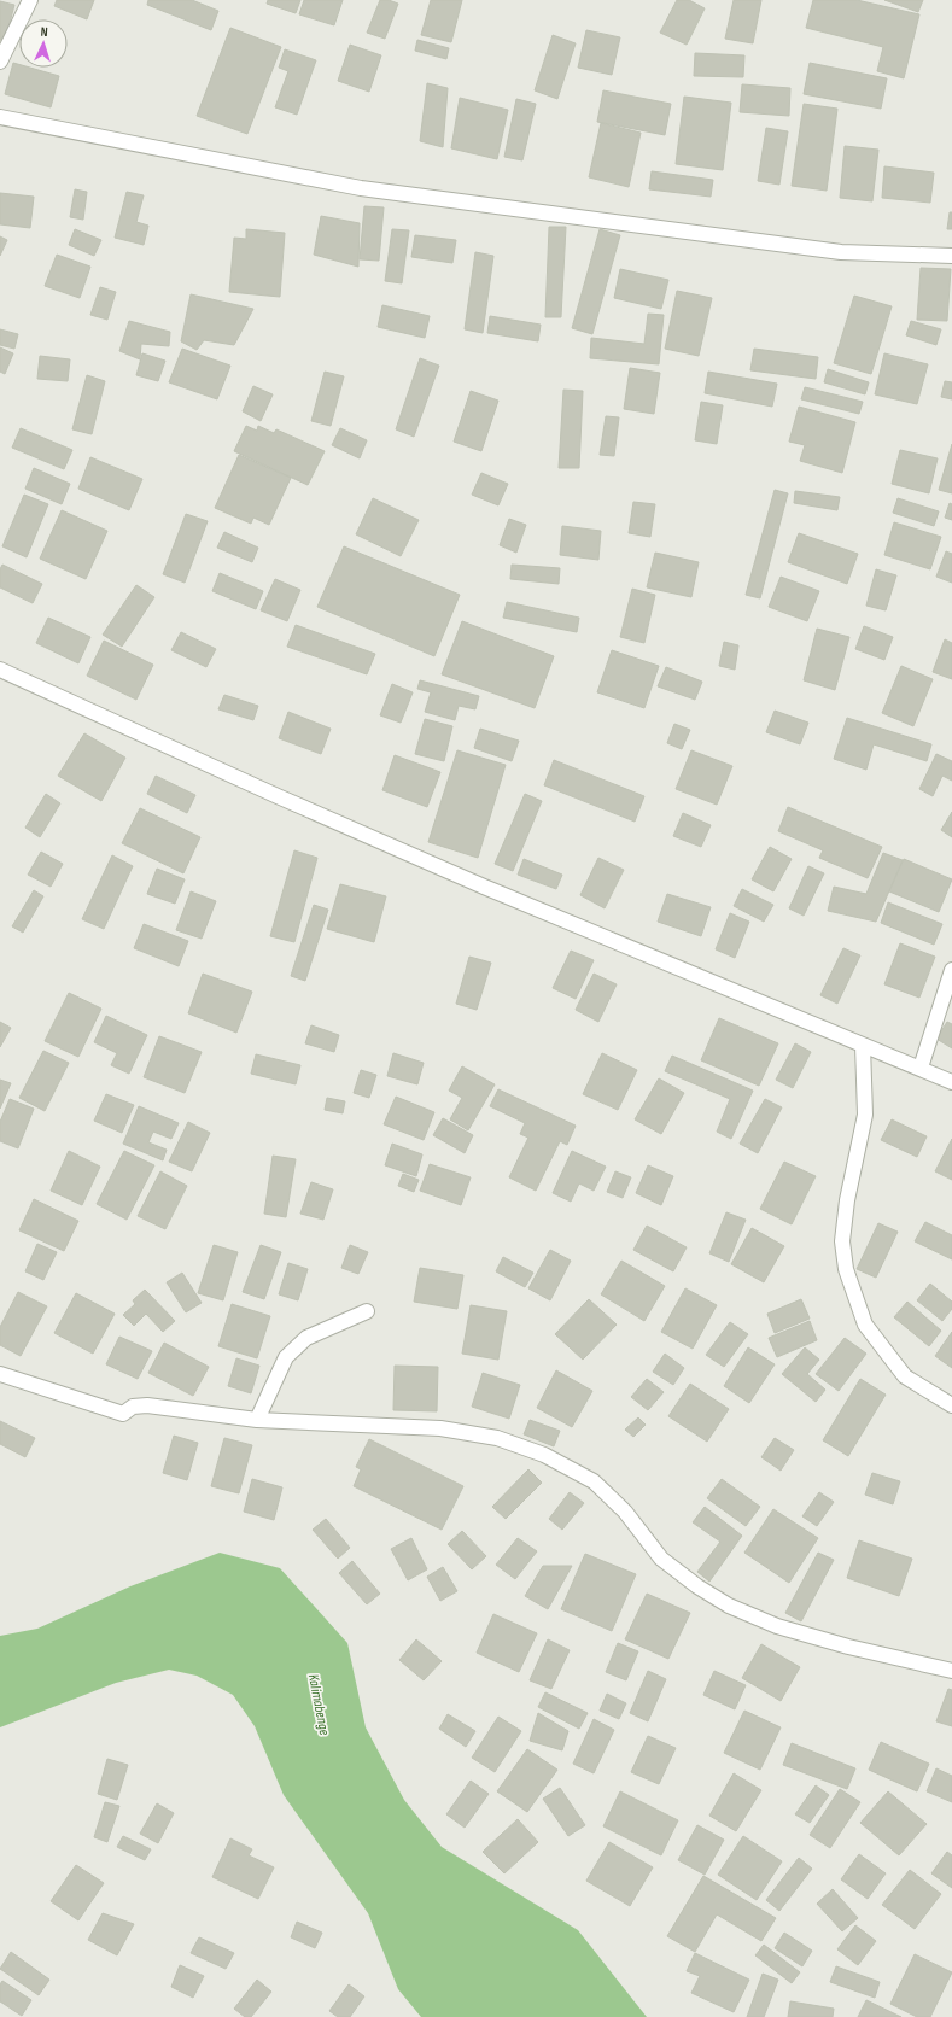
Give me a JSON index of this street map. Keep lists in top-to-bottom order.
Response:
{
  "water": ["Kalimabenge"],
  "north": "top"
}
